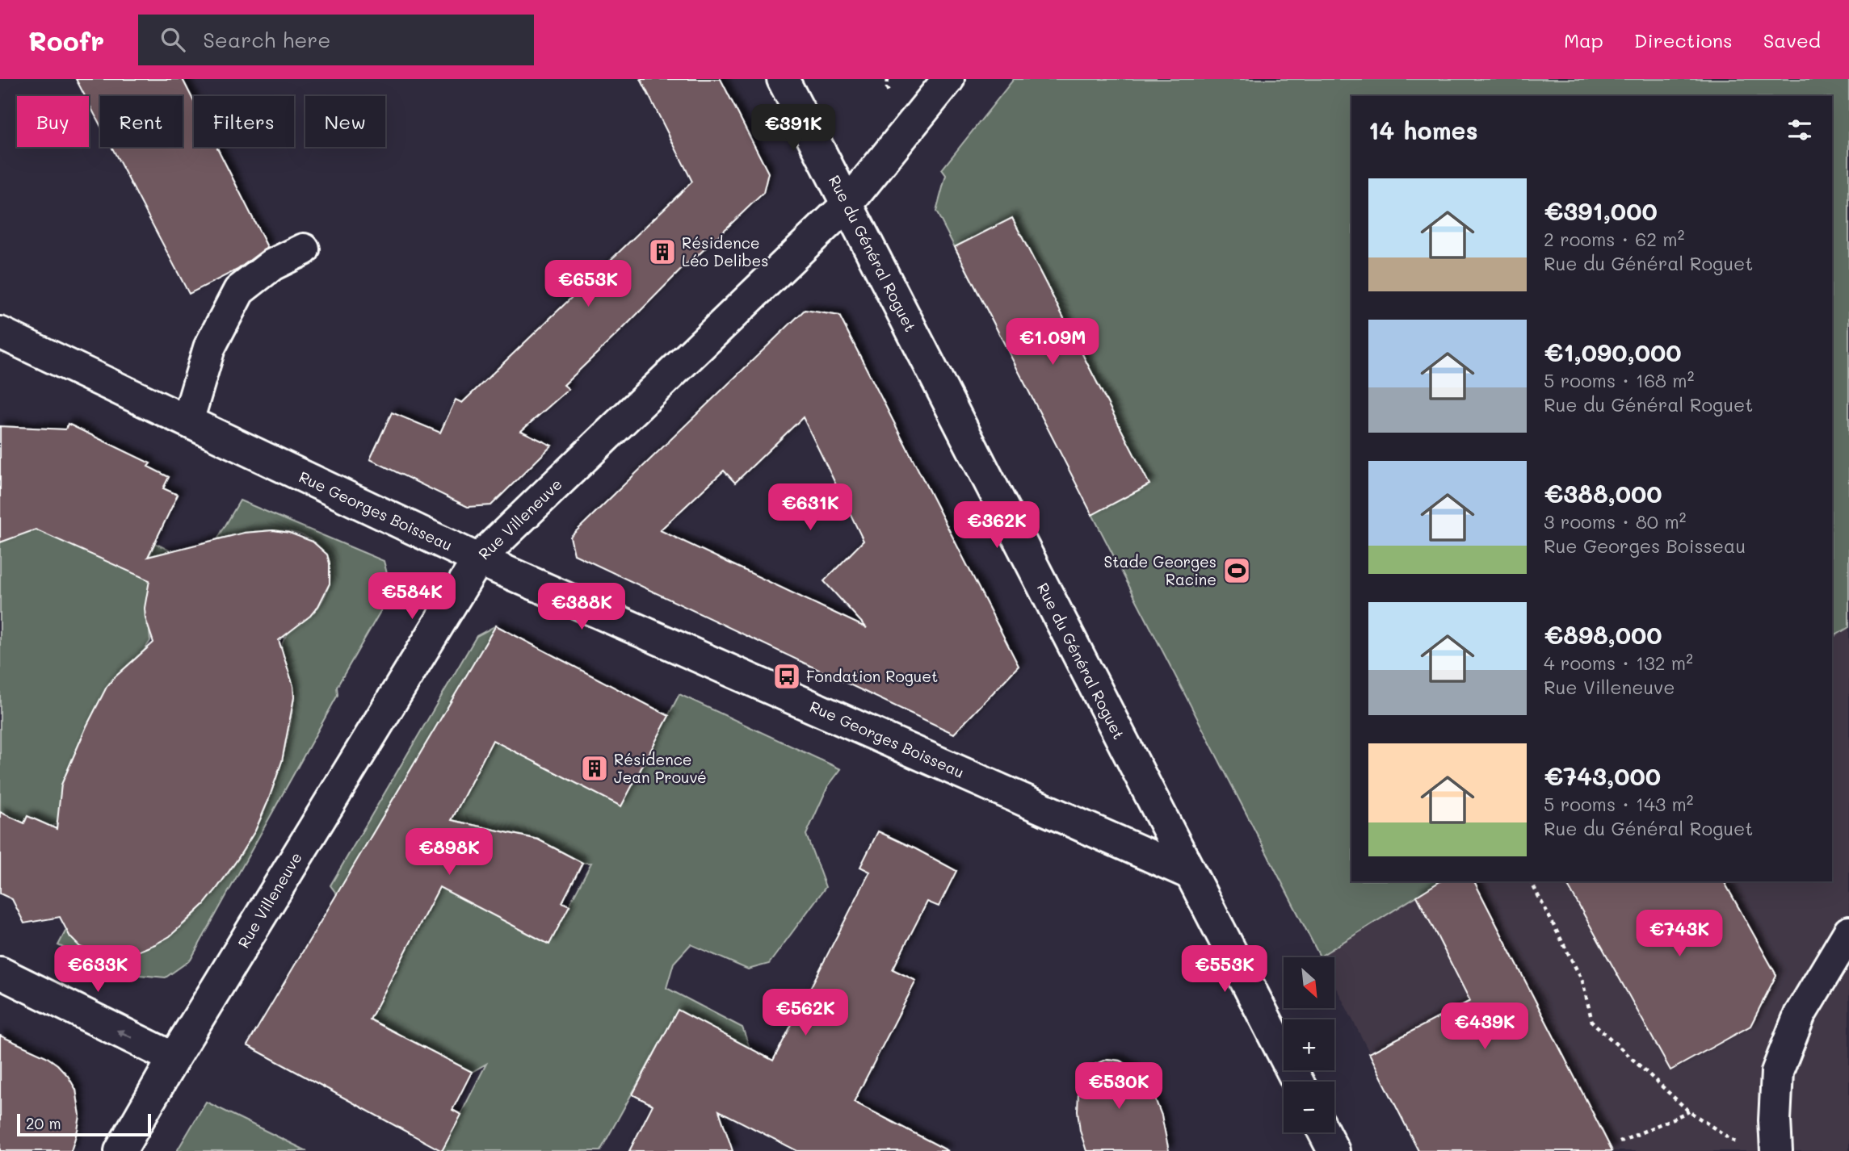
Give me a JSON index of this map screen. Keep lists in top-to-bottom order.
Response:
{
  "streets": {
    "street": ["Rue du Général Roguet", "Rue Georges Boisseau", "Rue Villeneuve"]
  },
  "crossings": [
    ["Rue du Général Roguet", "Rue Georges Boisseau"],
    ["Rue du Général Roguet", "Rue Villeneuve"],
    ["Rue Georges Boisseau", "Rue Villeneuve"]
  ],
  "places": {
    "building": ["Résidence Léo Delibes", "Résidence Jean Prouvé"],
    "sports": ["Stade Georges Racine"],
    "bus stop": ["Fondation Roguet"]
  },
  "scale_bar": "20 m",
  "north": "bottom right",
  "page": {
    "header": "Roofr",
    "search": "Search here",
    "nav": ["Map", "Directions", "Saved"],
    "chip": [
      "Buy",
      "Rent",
      "Filters",
      "New"
    ],
    "heading": "14 homes",
    "price": [
      "€391K",
      "€653K",
      "€1.09M",
      "€631K",
      "€362K",
      "€584K",
      "€388K",
      "€898K",
      "€743K",
      "€633K",
      "€553K",
      "€562K",
      "€439K",
      "€530K"
    ],
    "list": [
      {
        "name": "€391,000",
        "note": "2 rooms · 62 m² · Rue du Général Roguet"
      },
      {
        "name": "€1,090,000",
        "note": "5 rooms · 168 m² · Rue du Général Roguet"
      },
      {
        "name": "€388,000",
        "note": "3 rooms · 80 m² · Rue Georges Boisseau"
      },
      {
        "name": "€898,000",
        "note": "4 rooms · 132 m² · Rue Villeneuve"
      },
      {
        "name": "€743,000",
        "note": "5 rooms · 143 m² · Rue du Général Roguet"
      }
    ],
    "map_buttons": ["+", "−"],
    "scale": "20 m"
  }
}
